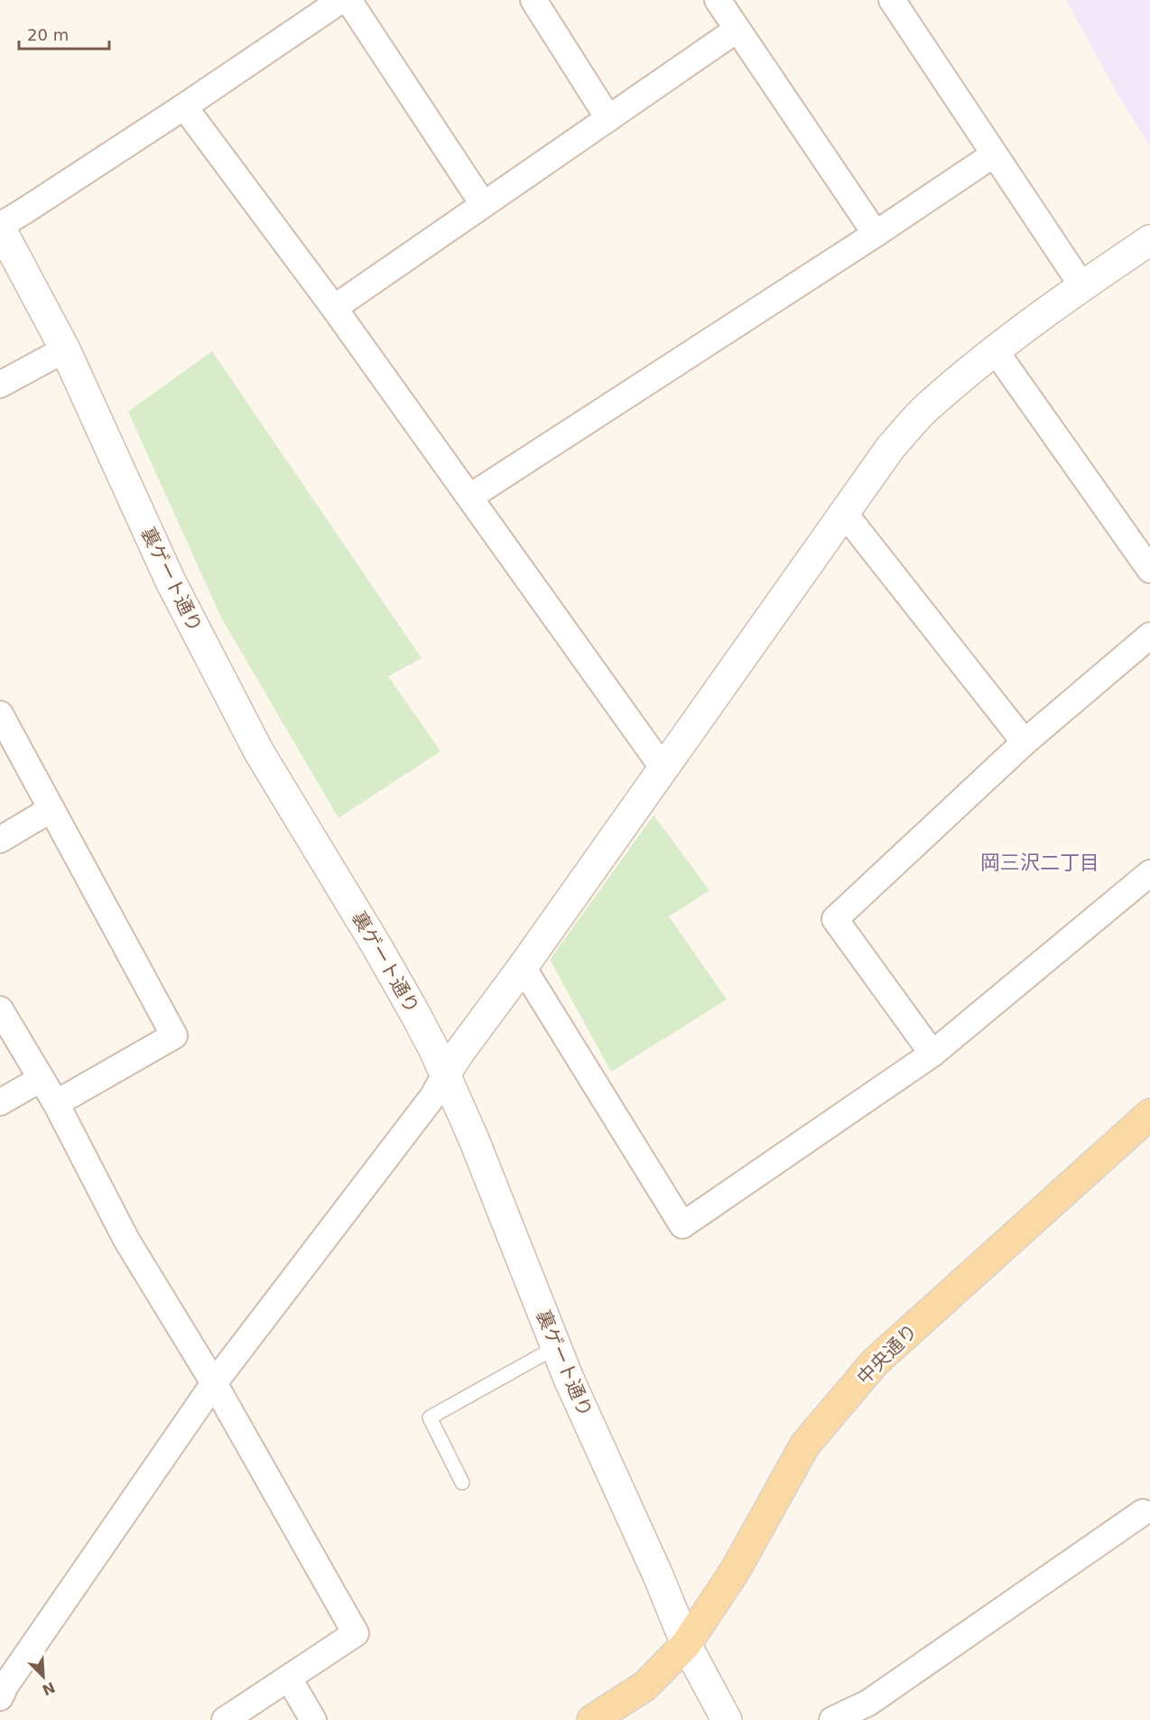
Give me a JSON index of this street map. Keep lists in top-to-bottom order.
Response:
{
  "streets": {
    "main road": ["中央通り"],
    "street": ["裏ゲート通り"]
  },
  "crossings": [
    ["裏ゲート通り", "中央通り"]
  ],
  "districts": ["岡三沢二丁目"],
  "scale_bar": "20 m",
  "north": "bottom right"
}
